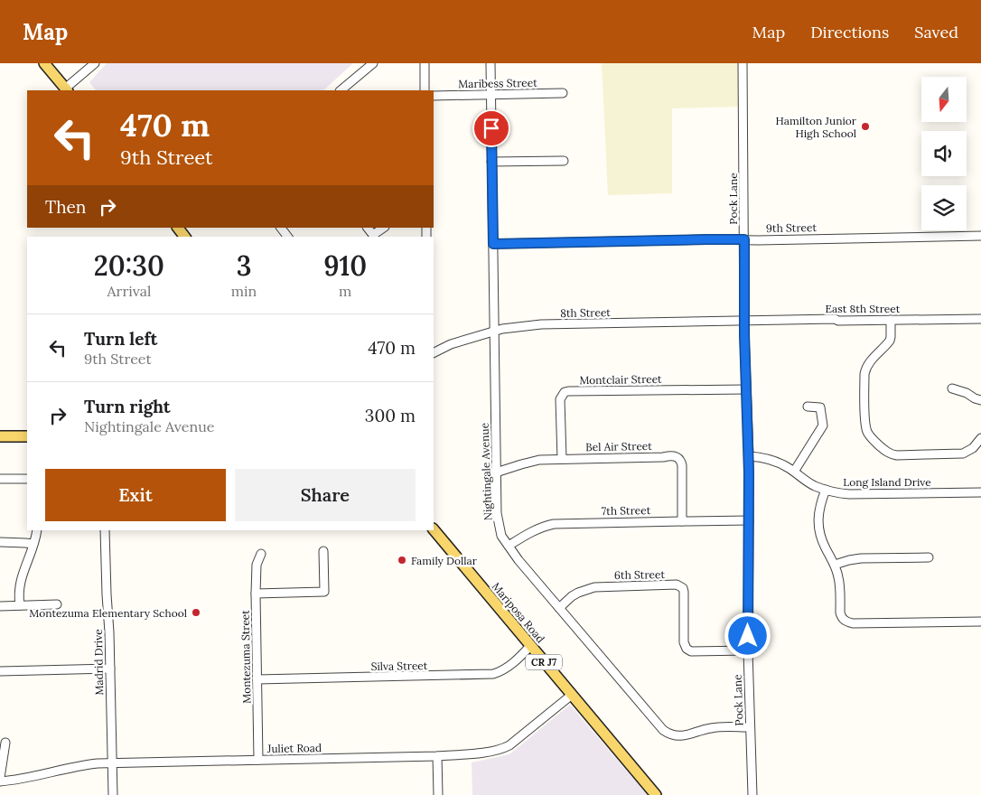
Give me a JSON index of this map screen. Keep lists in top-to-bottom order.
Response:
{
  "streets": {
    "main road": ["Mariposa Road", "CR J7"],
    "street": [
      "Maribess Street",
      "Pock Lane",
      "9th Street",
      "East 8th Street",
      "8th Street",
      "Montclair Street",
      "Bel Air Street",
      "Nightingale Avenue",
      "Long Island Drive",
      "7th Street",
      "6th Street",
      "Montezuma Street",
      "Madrid Drive",
      "Silva Street",
      "Juliet Road"
    ]
  },
  "crossings": [
    ["Maribess Street", "Nightingale Avenue"],
    ["Pock Lane", "9th Street"],
    ["Pock Lane", "East 8th Street"],
    ["Pock Lane", "8th Street"],
    ["Pock Lane", "Montclair Street"],
    ["Pock Lane", "Nightingale Avenue"],
    ["Pock Lane", "Long Island Drive"],
    ["Pock Lane", "7th Street"],
    ["Pock Lane", "6th Street"],
    ["9th Street", "Nightingale Avenue"],
    ["East 8th Street", "8th Street"],
    ["8th Street", "Nightingale Avenue"],
    ["Montclair Street", "Bel Air Street"],
    ["Bel Air Street", "Nightingale Avenue"],
    ["Bel Air Street", "7th Street"],
    ["Nightingale Avenue", "7th Street"],
    ["Nightingale Avenue", "6th Street"],
    ["Mariposa Road", "Silva Street"],
    ["Mariposa Road", "Juliet Road"],
    ["Montezuma Street", "Silva Street"],
    ["Montezuma Street", "Juliet Road"],
    ["Madrid Drive", "Juliet Road"]
  ],
  "places": ["Hamilton Junior High School", "Family Dollar", "Montezuma Elementary School"],
  "north": "bottom",
  "page": {
    "header": "Map",
    "nav": ["Map", "Directions", "Saved"],
    "turn": ["470 m", "9th Street"],
    "then": "Then",
    "eta": [
      "20:30",
      "Arrival",
      "3",
      "min",
      "910",
      "m"
    ],
    "list": [
      {
        "name": "Turn left",
        "note": "9th Street",
        "value": "470 m"
      },
      {
        "name": "Turn right",
        "note": "Nightingale Avenue",
        "value": "300 m"
      }
    ],
    "buttons": ["Exit", "Share"]
  }
}
